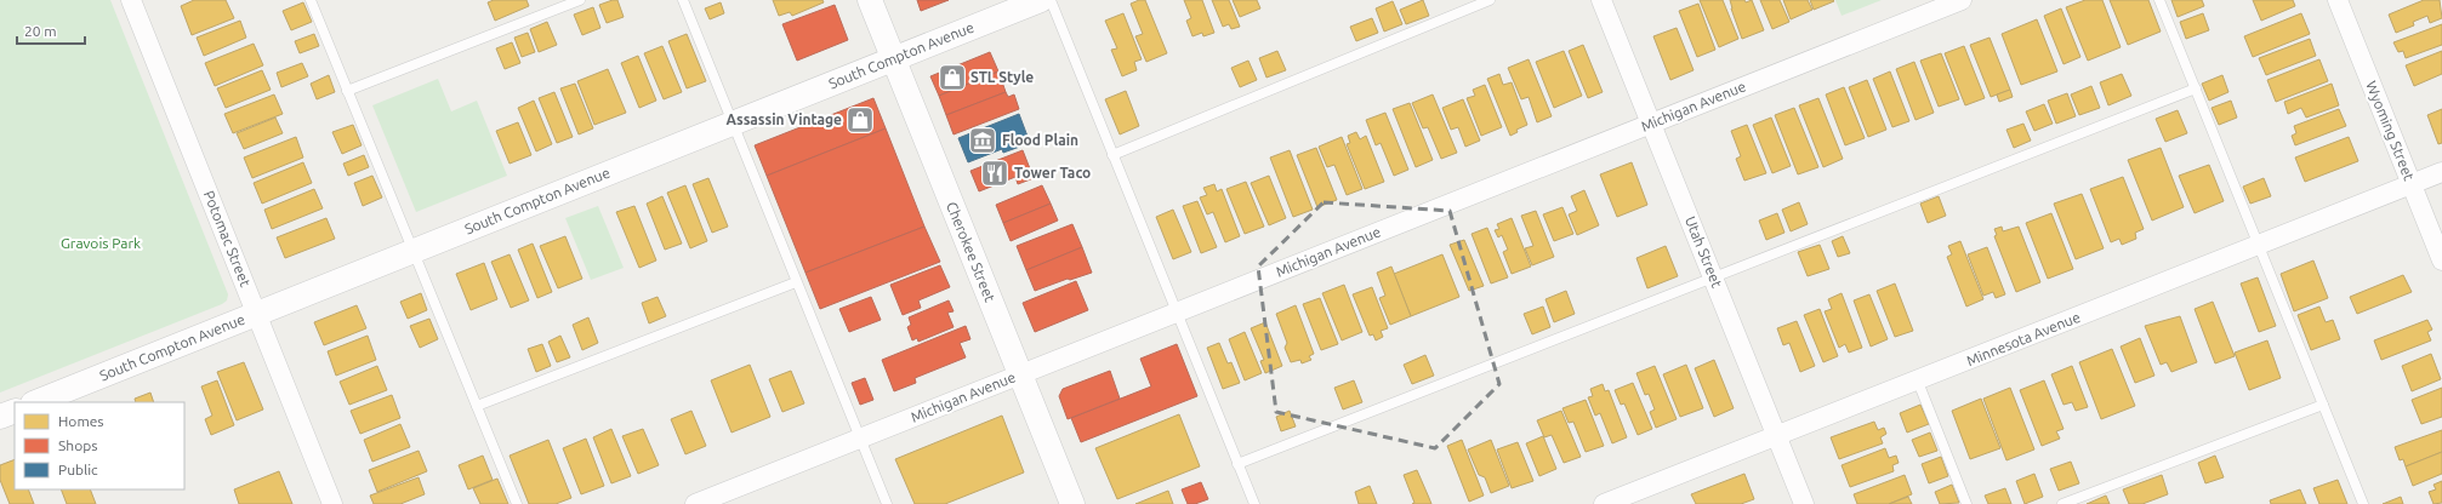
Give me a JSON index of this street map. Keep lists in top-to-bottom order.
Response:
{
  "streets": {
    "street": [
      "South Compton Avenue",
      "Michigan Avenue",
      "Wyoming Street",
      "Potomac Street",
      "Cherokee Street",
      "Utah Street",
      "Minnesota Avenue"
    ]
  },
  "crossings": [
    ["South Compton Avenue", "Potomac Street"],
    ["South Compton Avenue", "Cherokee Street"],
    ["Michigan Avenue", "Cherokee Street"],
    ["Michigan Avenue", "Utah Street"],
    ["Wyoming Street", "Minnesota Avenue"],
    ["Utah Street", "Minnesota Avenue"]
  ],
  "parks": ["Gravois Park"],
  "places": {
    "shop": ["STL Style", "Assassin Vintage"],
    "museum": ["Flood Plain"],
    "restaurant": ["Tower Taco"]
  },
  "legend": ["Homes", "Shops", "Public"],
  "scale_bar": "20 m"
}
